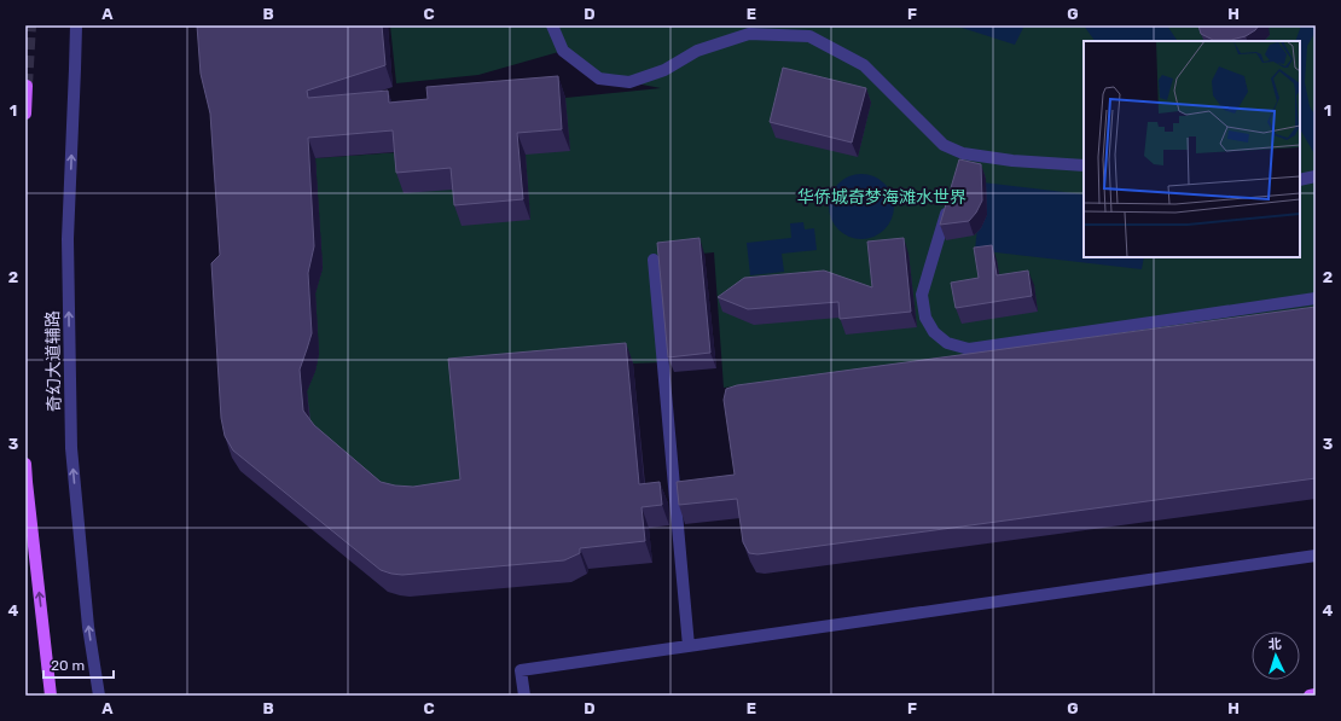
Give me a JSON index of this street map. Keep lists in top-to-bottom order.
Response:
{
  "streets": {
    "street": ["奇幻大道辅路"]
  },
  "one_way": ["奇幻大道辅路"],
  "parks": ["华侨城奇梦海滩水世界"],
  "scale_bar": "20 m",
  "north": "top",
  "grid": {
    "columns": [
      "A",
      "B",
      "C",
      "D",
      "E",
      "F",
      "G",
      "H"
    ],
    "rows": [
      "1",
      "2",
      "3",
      "4"
    ]
  }
}
